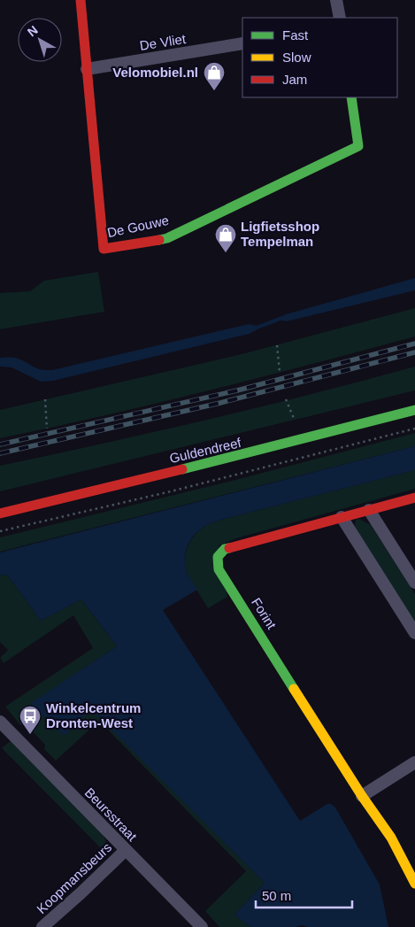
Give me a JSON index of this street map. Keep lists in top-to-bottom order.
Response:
{
  "streets": {
    "street": [
      "De Vliet",
      "De Gouwe",
      "Guldendreef",
      "Forint",
      "Beursstraat",
      "Koopmansbeurs"
    ]
  },
  "crossings": [
    ["De Vliet", "De Gouwe"],
    ["Beursstraat", "Koopmansbeurs"]
  ],
  "places": {
    "shop": ["Velomobiel.nl", "Ligfietsshop Tempelman"],
    "bus stop": ["Winkelcentrum Dronten-West"]
  },
  "legend": ["Fast", "Slow", "Jam"],
  "scale_bar": "50 m",
  "north": "top left"
}
